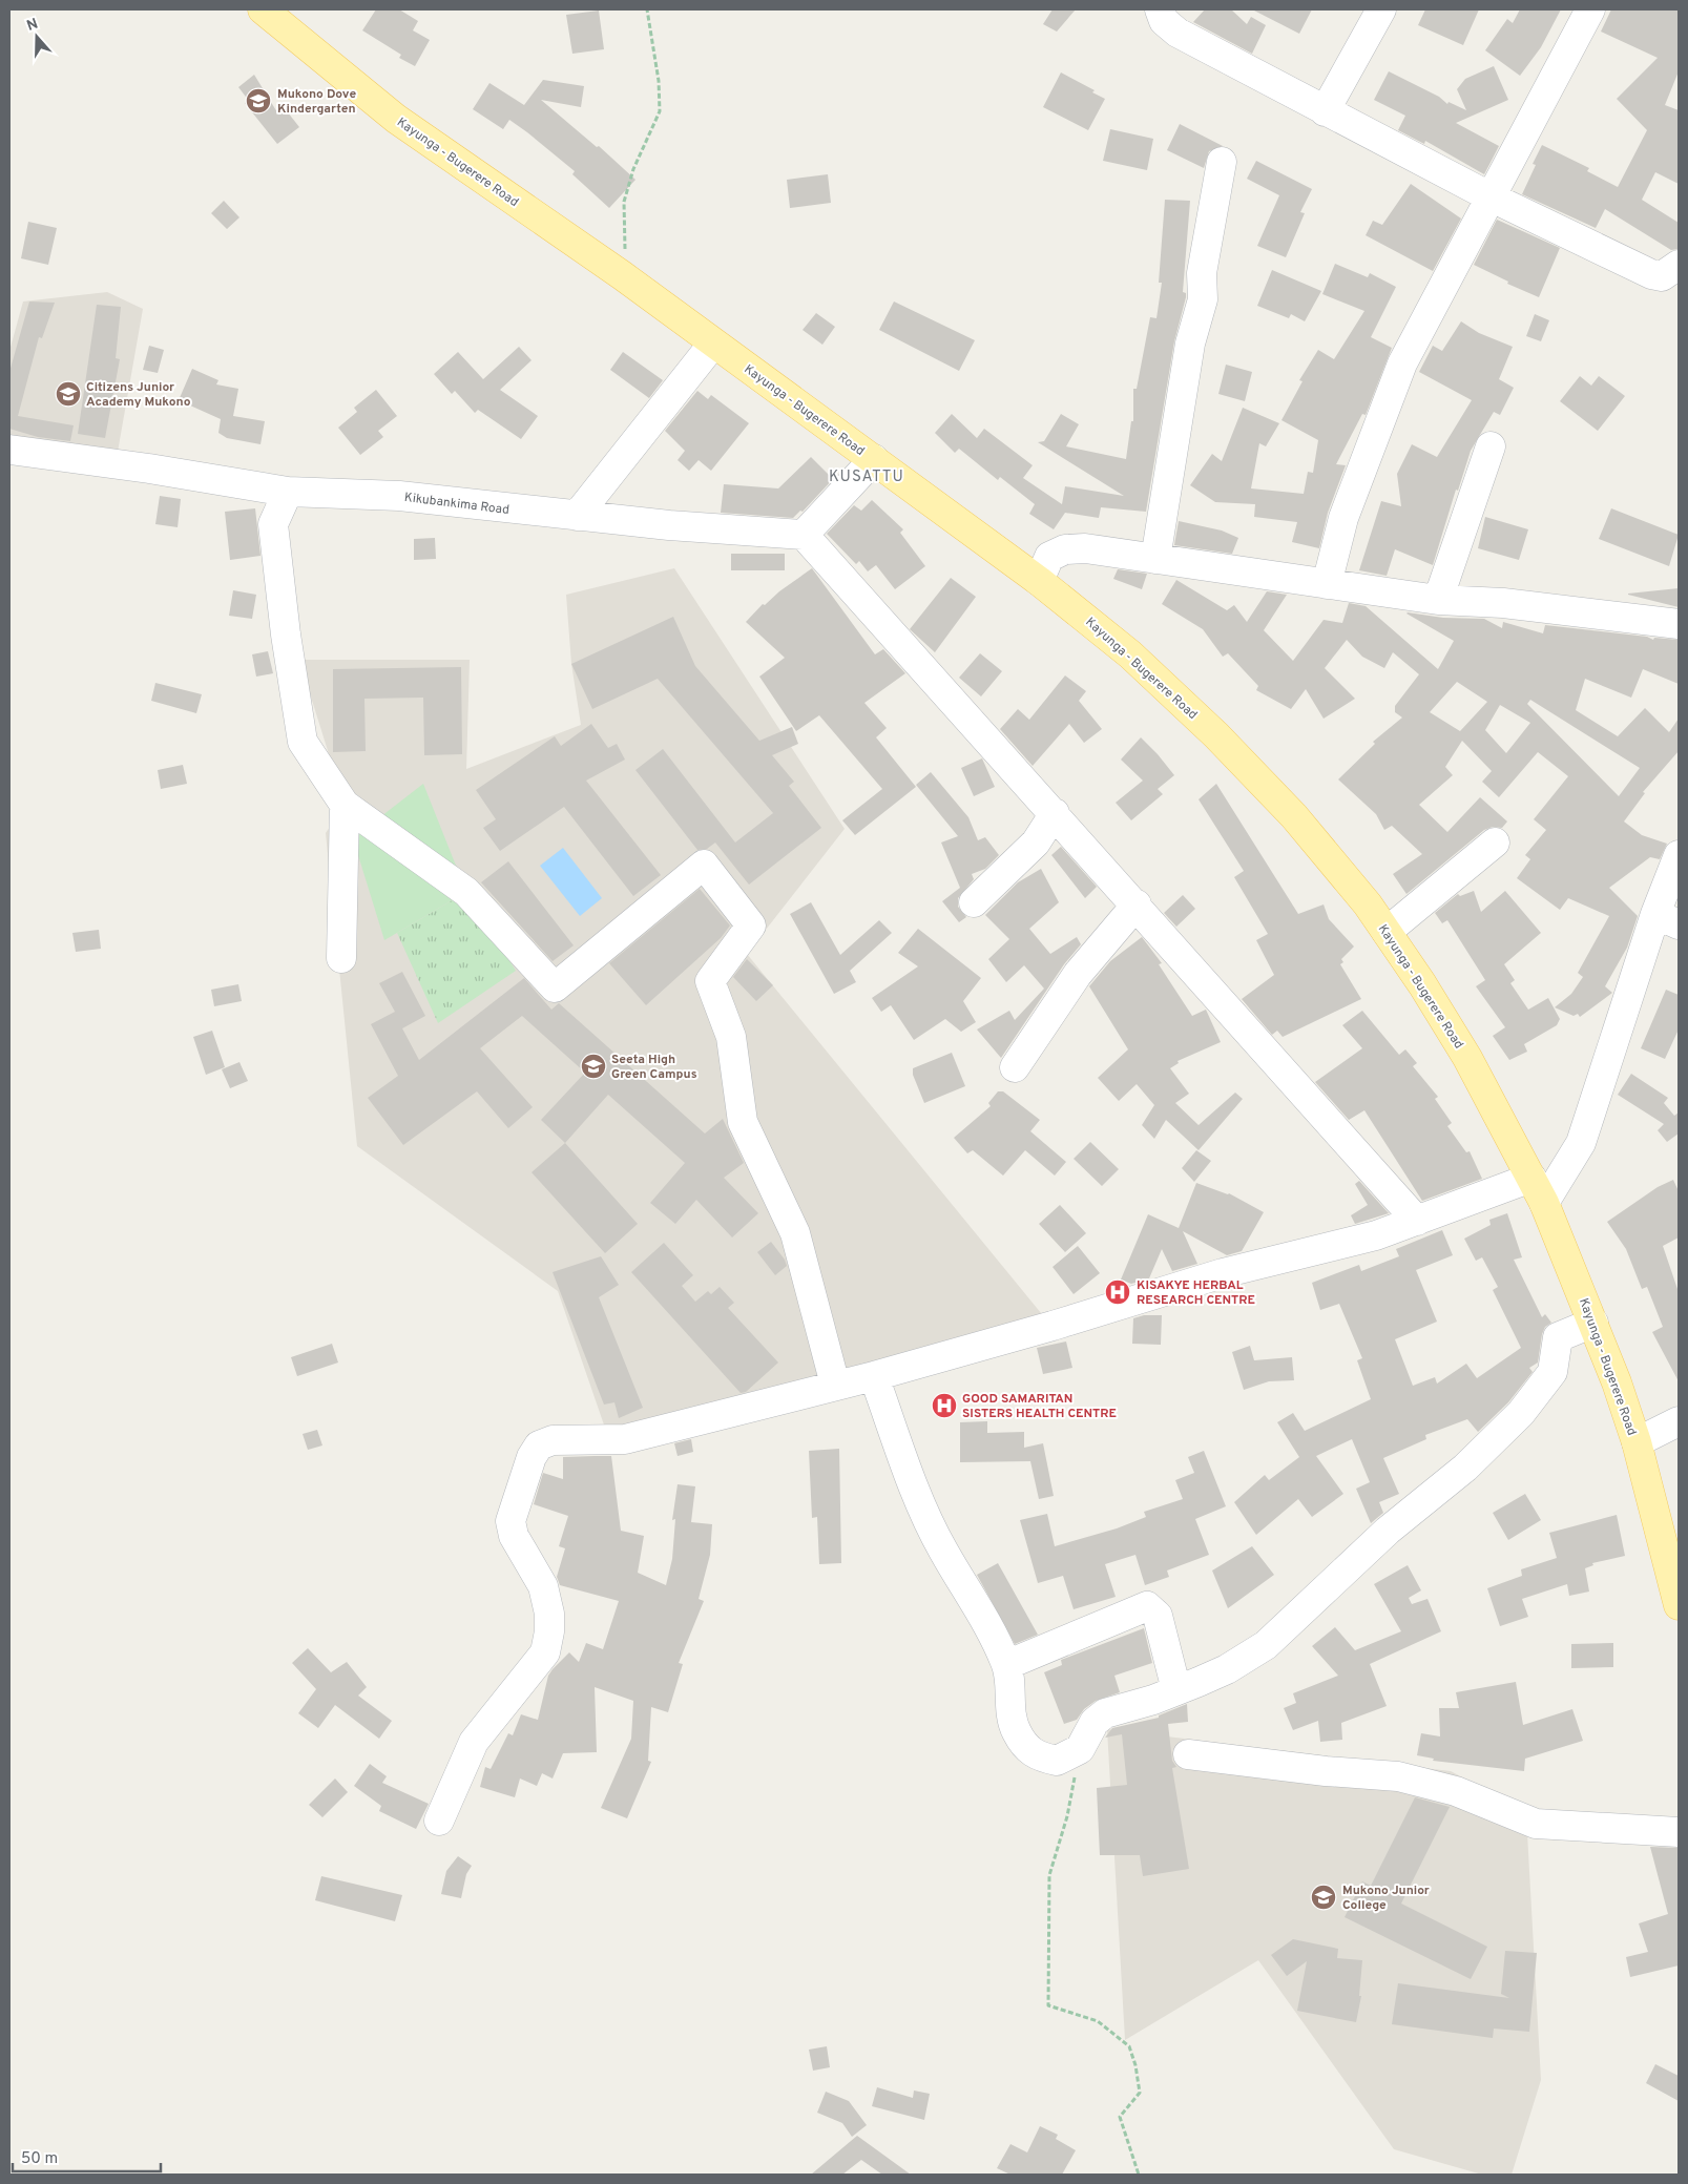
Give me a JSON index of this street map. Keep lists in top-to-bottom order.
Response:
{
  "streets": {
    "main road": ["Kayunga - Bugerere Road"],
    "street": ["Kikubankima Road"]
  },
  "districts": ["KUSATTU"],
  "places": {
    "school or university": [
      "Mukono Dove Kindergarten",
      "Citizens Junior Academy Mukono",
      "Seeta High Green Campus",
      "Mukono Junior College"
    ],
    "hospital": ["KISAKYE HERBAL RESEARCH CENTRE", "GOOD SAMARITAN SISTERS HEALTH CENTRE"]
  },
  "scale_bar": "50 m",
  "north": "top"
}
